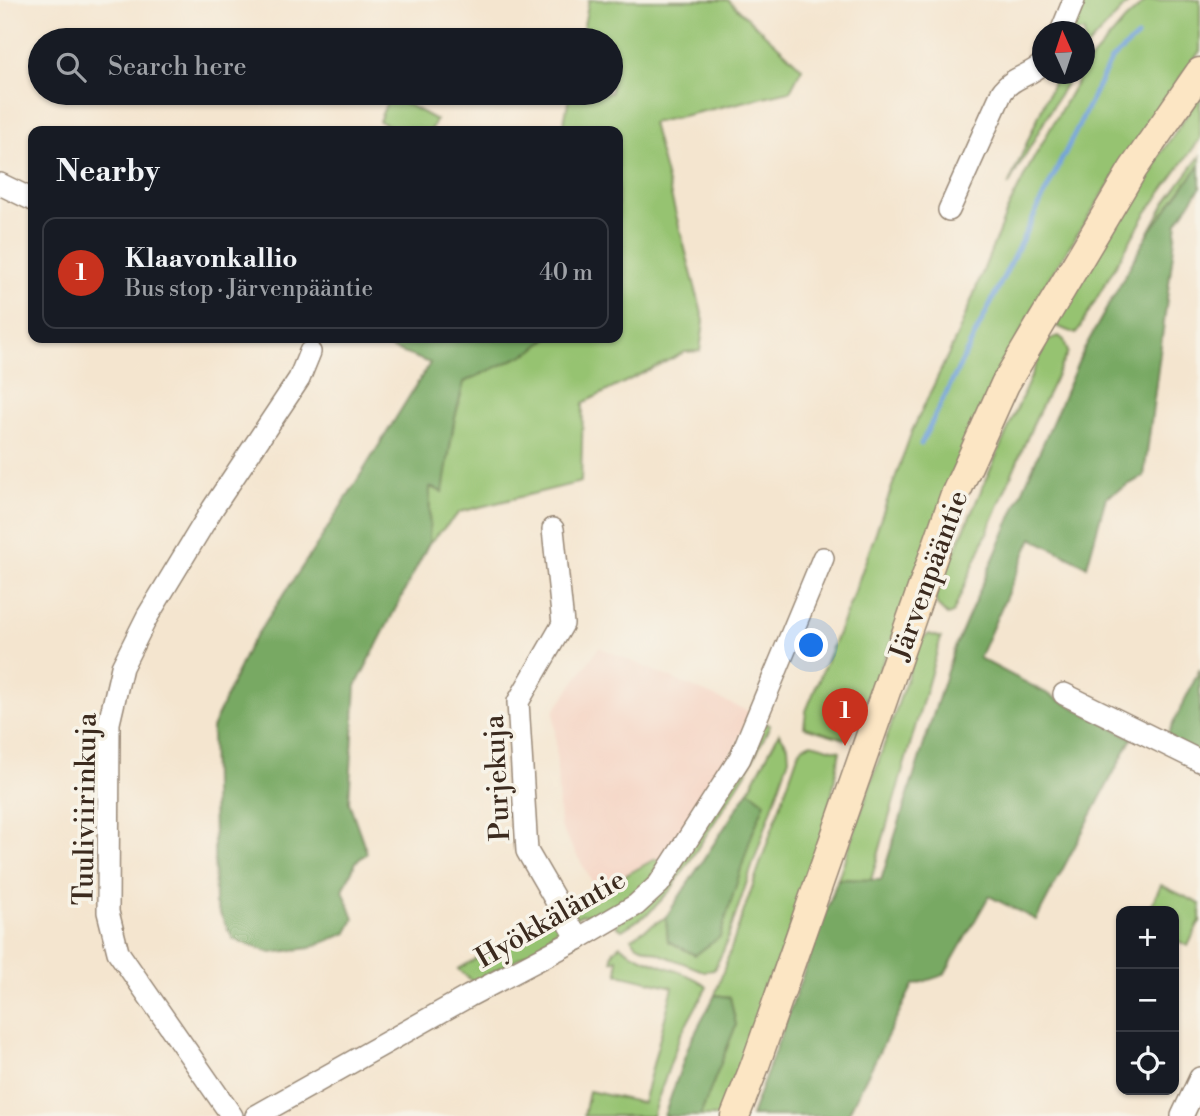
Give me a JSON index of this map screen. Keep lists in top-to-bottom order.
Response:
{
  "streets": {
    "main road": ["Järvenpääntie"],
    "street": ["Purjekuja", "Tuuliviirinkuja", "Hyökkäläntie"]
  },
  "crossings": [
    ["Purjekuja", "Hyökkäläntie"]
  ],
  "north": "top",
  "page": {
    "search": "Search here",
    "heading": "Nearby",
    "list": [
      {
        "mark": "1",
        "name": "Klaavonkallio",
        "note": "Bus stop · Järvenpääntie",
        "value": "40 m"
      }
    ],
    "pins": "1",
    "map_buttons": ["+", "−"]
  }
}
